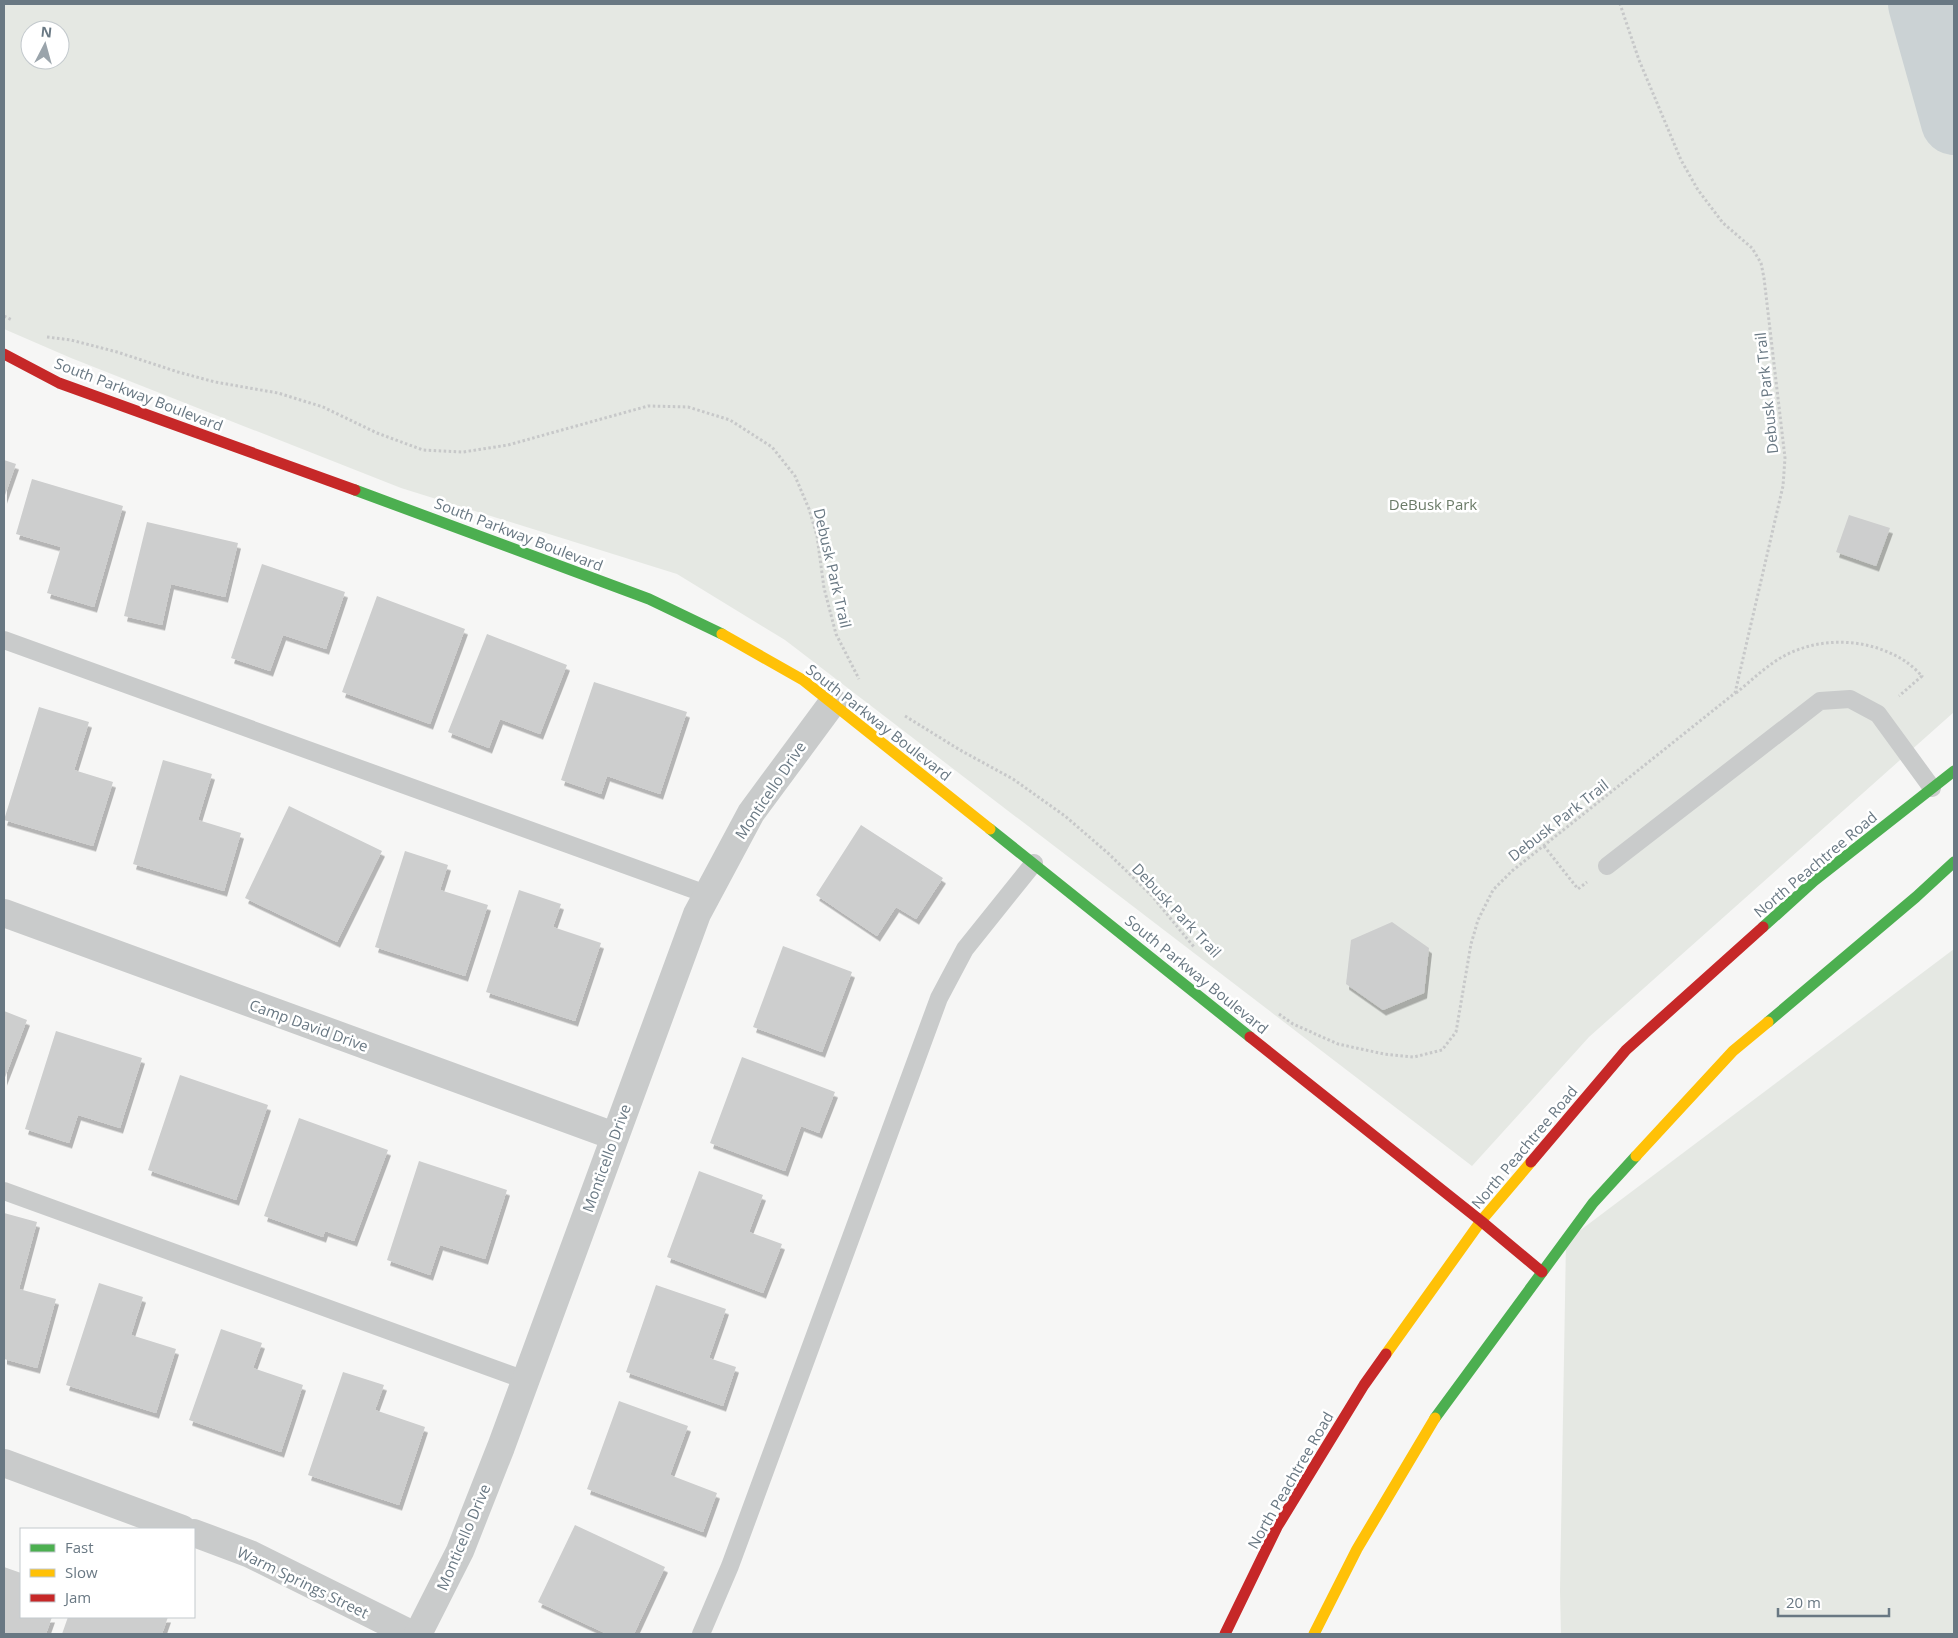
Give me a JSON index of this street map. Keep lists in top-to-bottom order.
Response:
{
  "streets": {
    "main road": ["South Parkway Boulevard", "North Peachtree Road"],
    "street": ["Monticello Drive", "Camp David Drive", "Warm Springs Street"],
    "path": ["Debusk Park Trail"]
  },
  "crossings": [
    ["South Parkway Boulevard", "Monticello Drive"],
    ["South Parkway Boulevard", "North Peachtree Road"],
    ["Monticello Drive", "Camp David Drive"]
  ],
  "parks": ["DeBusk Park"],
  "legend": ["Fast", "Slow", "Jam"],
  "scale_bar": "20 m",
  "north": "top"
}
